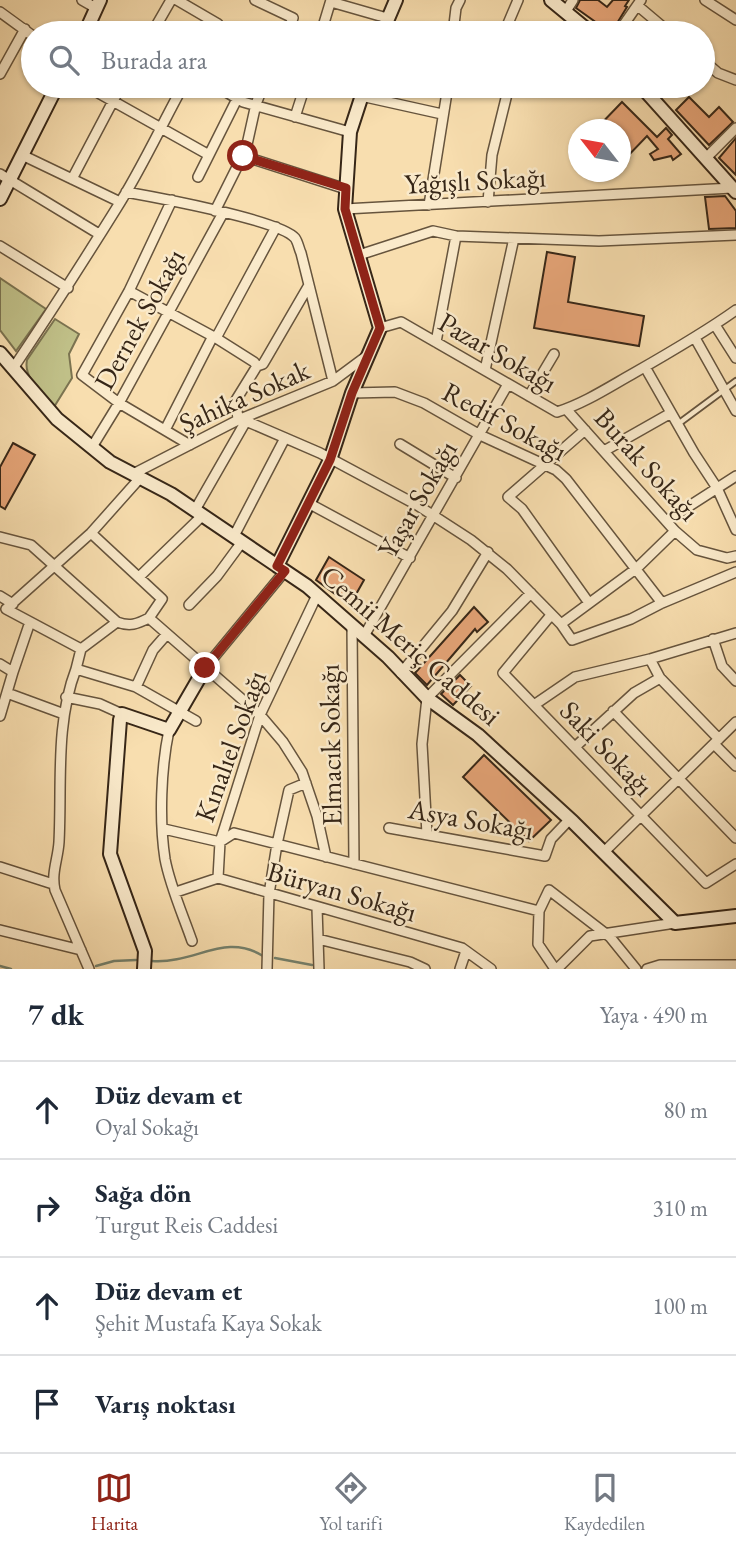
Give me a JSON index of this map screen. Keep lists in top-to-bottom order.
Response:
{
  "streets": {
    "street": [
      "Yağışlı Sokağı",
      "Dernek Sokağı",
      "Pazar Sokağı",
      "Şahika Sokak",
      "Redif Sokağı",
      "Burak Sokağı",
      "Yaşar Sokağı",
      "Cemii Meriç Caddesi",
      "Elmacık Sokağı",
      "Kınalıel Sokağı",
      "Saki Sokağı",
      "Asya Sokağı",
      "Büryan Sokağı"
    ]
  },
  "crossings": [
    ["Dernek Sokağı", "Cemii Meriç Caddesi"],
    ["Pazar Sokağı", "Burak Sokağı"],
    ["Pazar Sokağı", "Yaşar Sokağı"],
    ["Şahika Sokak", "Cemii Meriç Caddesi"],
    ["Redif Sokağı", "Yaşar Sokağı"],
    ["Yaşar Sokağı", "Cemii Meriç Caddesi"],
    ["Cemii Meriç Caddesi", "Elmacık Sokağı"],
    ["Cemii Meriç Caddesi", "Kınalıel Sokağı"],
    ["Cemii Meriç Caddesi", "Asya Sokağı"],
    ["Kınalıel Sokağı", "Büryan Sokağı"]
  ],
  "north": "top left",
  "page": {
    "search": "Burada ara",
    "heading": ["7 dk", "Yaya · 490 m"],
    "list": [
      ["Düz devam et", "Oyal Sokağı", "80 m"],
      ["Sağa dön", "Turgut Reis Caddesi", "310 m"],
      ["Düz devam et", "Şehit Mustafa Kaya Sokak", "100 m"],
      "Varış noktası"
    ],
    "nav": ["Harita", "Yol tarifi", "Kaydedilen"]
  }
}
